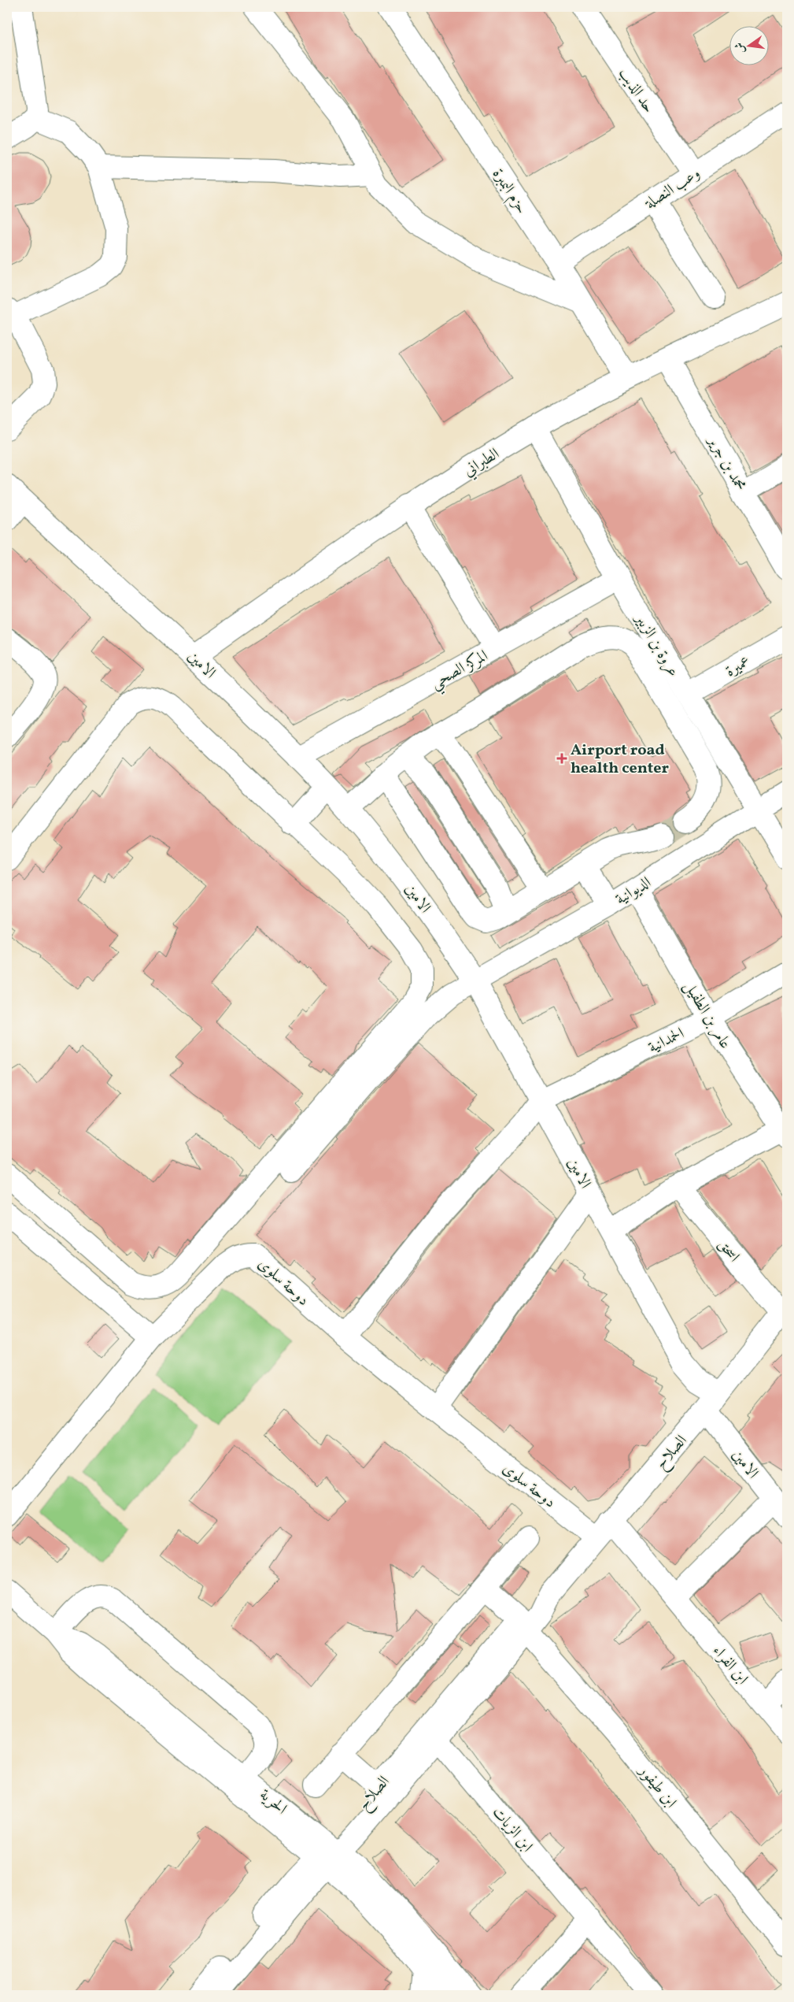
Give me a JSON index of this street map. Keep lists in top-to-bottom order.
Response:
{
  "streets": {
    "street": [
      "حد الذيب",
      "وعب النصلة",
      "حزم البمبرة",
      "الطبراني",
      "محمد بن جرير",
      "عروة بن الزبير",
      "الامين",
      "عميرة",
      "المركز الصحي",
      "الديوانية",
      "عامر بن الطفيل",
      "الحمدانية",
      "اسحق",
      "دوحة سلوى",
      "الصلاح",
      "ابن الفراء",
      "ابن طيفور",
      "الحرية",
      "ابن الزيات"
    ]
  },
  "crossings": [
    ["حد الذيب", "وعب النصلة"],
    ["وعب النصلة", "حزم البمبرة"],
    ["حزم البمبرة", "الطبراني"],
    ["الطبراني", "محمد بن جرير"],
    ["الطبراني", "عروة بن الزبير"],
    ["الطبراني", "الامين"],
    ["عروة بن الزبير", "عميرة"],
    ["عروة بن الزبير", "المركز الصحي"],
    ["عروة بن الزبير", "الديوانية"],
    ["الامين", "المركز الصحي"],
    ["الامين", "الديوانية"],
    ["الامين", "الحمدانية"],
    ["الامين", "الصلاح"],
    ["الديوانية", "عامر بن الطفيل"],
    ["عامر بن الطفيل", "الحمدانية"],
    ["اسحق", "الصلاح"],
    ["دوحة سلوى", "الصلاح"],
    ["الصلاح", "ابن الفراء"],
    ["الصلاح", "ابن طيفور"],
    ["الصلاح", "الحرية"],
    ["الصلاح", "ابن الزيات"]
  ],
  "places": {
    "health": ["Airport road health center"]
  },
  "north": "left"
}
